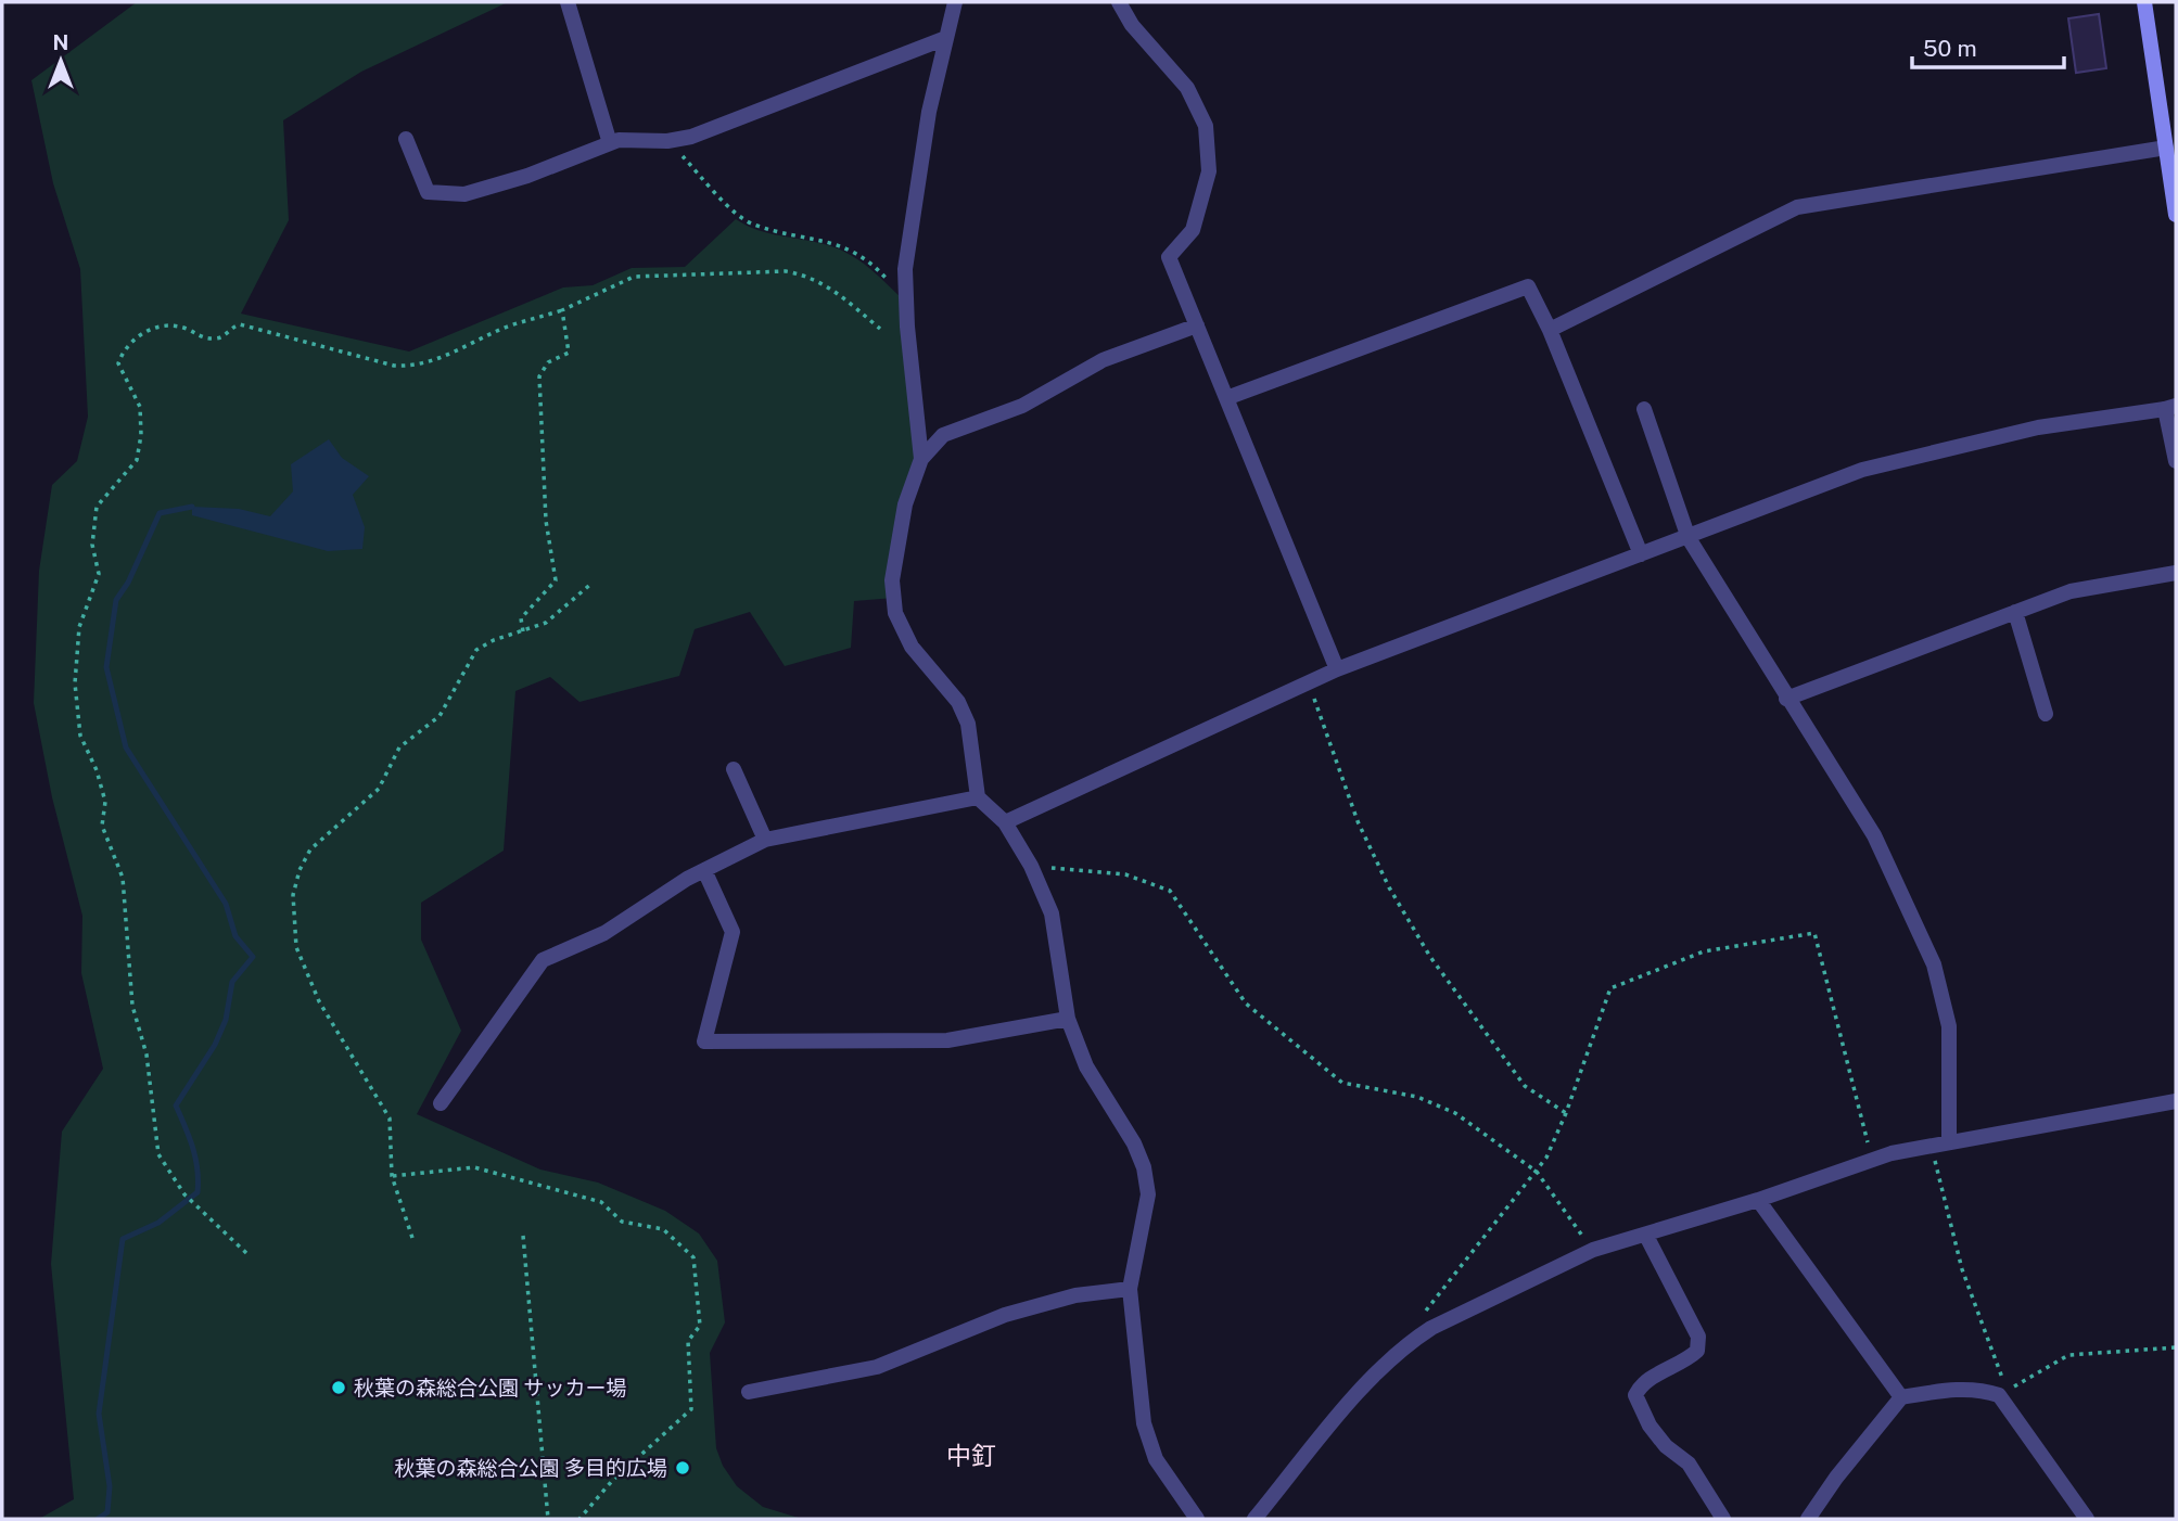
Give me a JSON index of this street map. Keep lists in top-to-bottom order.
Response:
{
  "districts": ["中釘"],
  "places": ["秋葉の森総合公園 サッカー場", "秋葉の森総合公園 多目的広場"],
  "scale_bar": "50 m",
  "north": "top"
}
